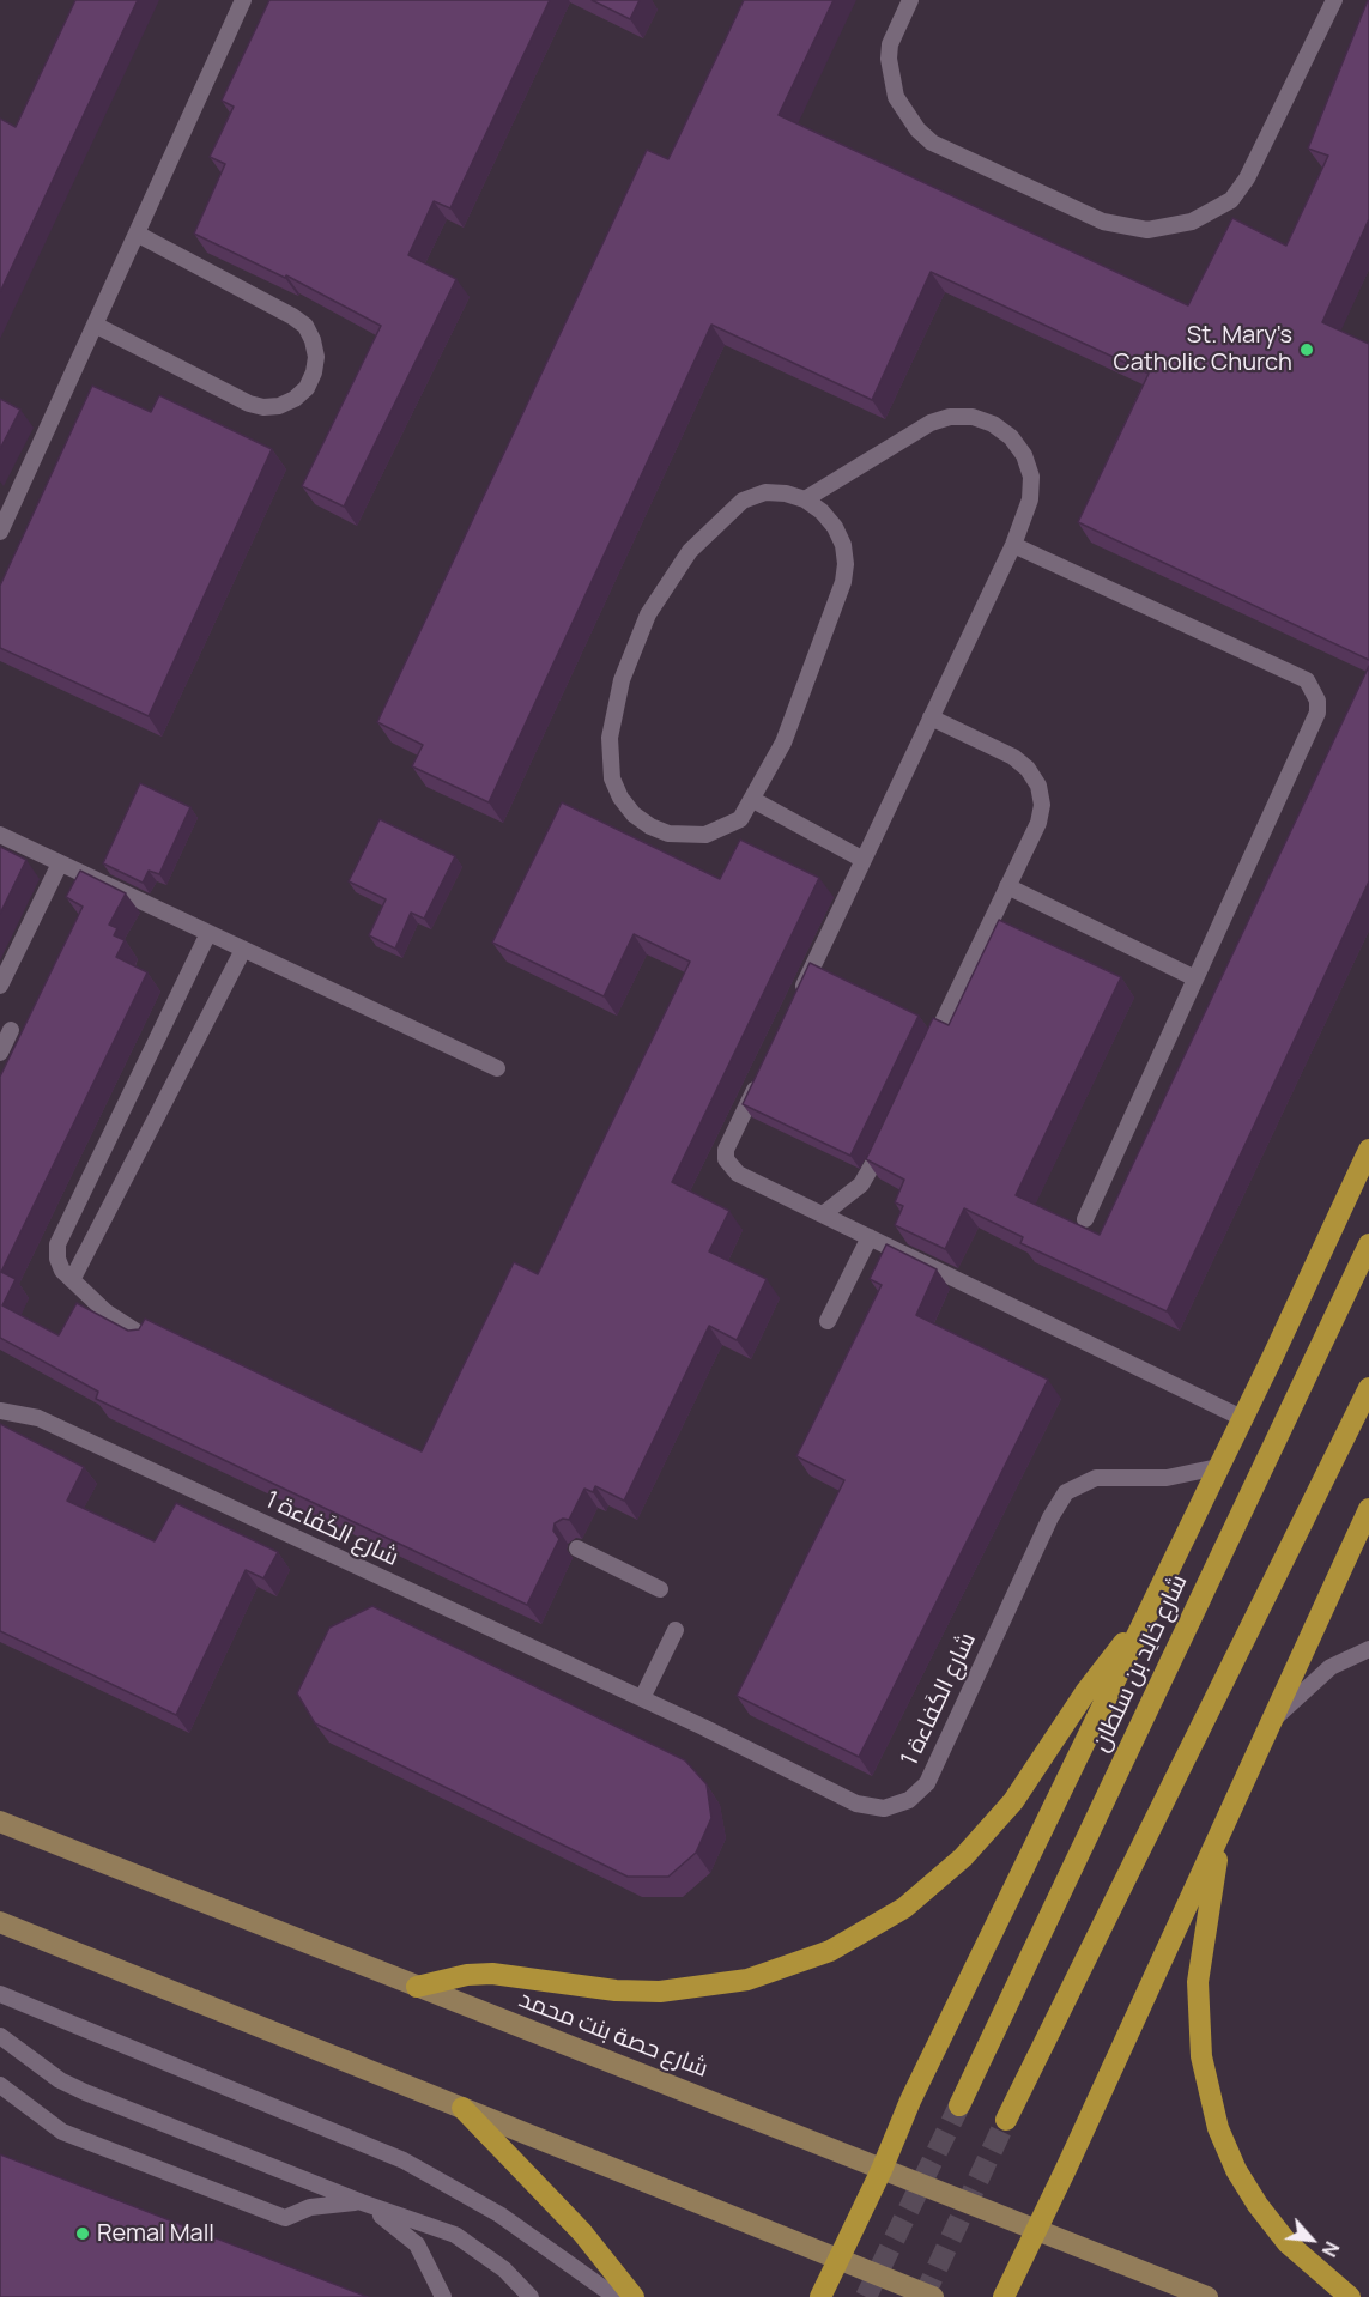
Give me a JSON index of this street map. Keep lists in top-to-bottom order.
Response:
{
  "streets": {
    "main road": ["شارع خالِد بن سلطان", "شارع حصة بنت محمد"],
    "lane": ["شارع الكَفاءة 1"]
  },
  "places": ["St. Mary's Catholic Church", "Remal Mall"],
  "north": "bottom right"
}
